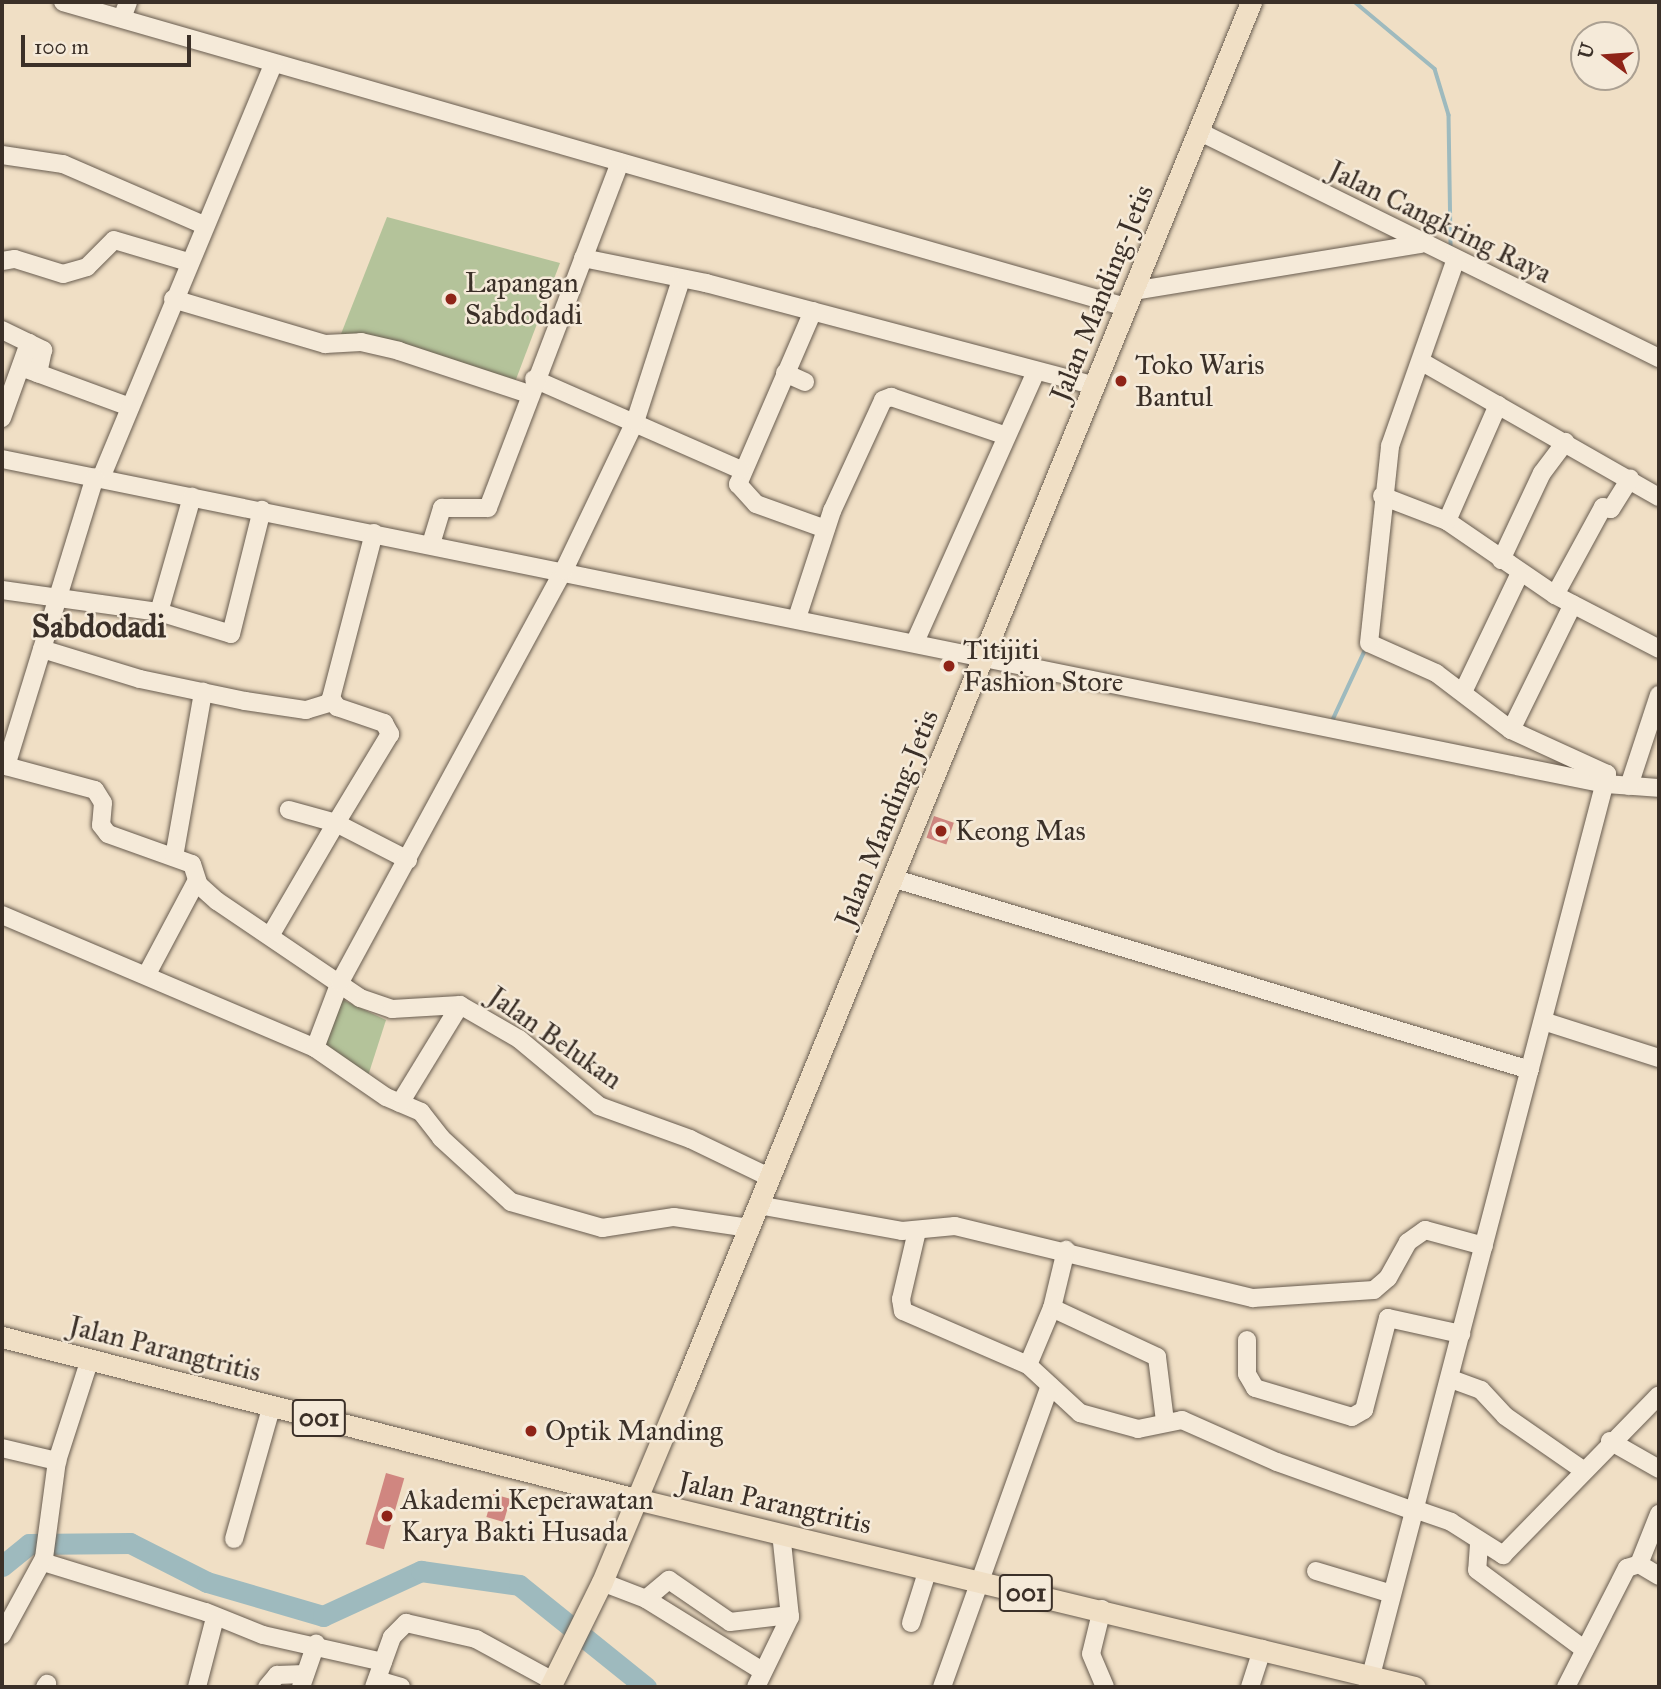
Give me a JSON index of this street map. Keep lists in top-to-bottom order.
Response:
{
  "streets": {
    "main road": ["Jalan Manding-Jetis", "Jalan Parangtritis", "001"],
    "street": ["Jalan Cangkring Raya", "Jalan Belukan"]
  },
  "crossings": [
    ["Jalan Cangkring Raya", "Jalan Manding-Jetis"],
    ["Jalan Manding-Jetis", "Jalan Belukan"],
    ["Jalan Manding-Jetis", "Jalan Parangtritis"]
  ],
  "districts": ["Sabdodadi"],
  "places": [
    "Lapangan Sabdodadi",
    "Toko Waris Bantul",
    "Titijiti Fashion Store",
    "Keong Mas",
    "Optik Manding",
    "Akademi Keperawatan Karya Bakti Husada"
  ],
  "scale_bar": "100 m",
  "north": "left"
}
